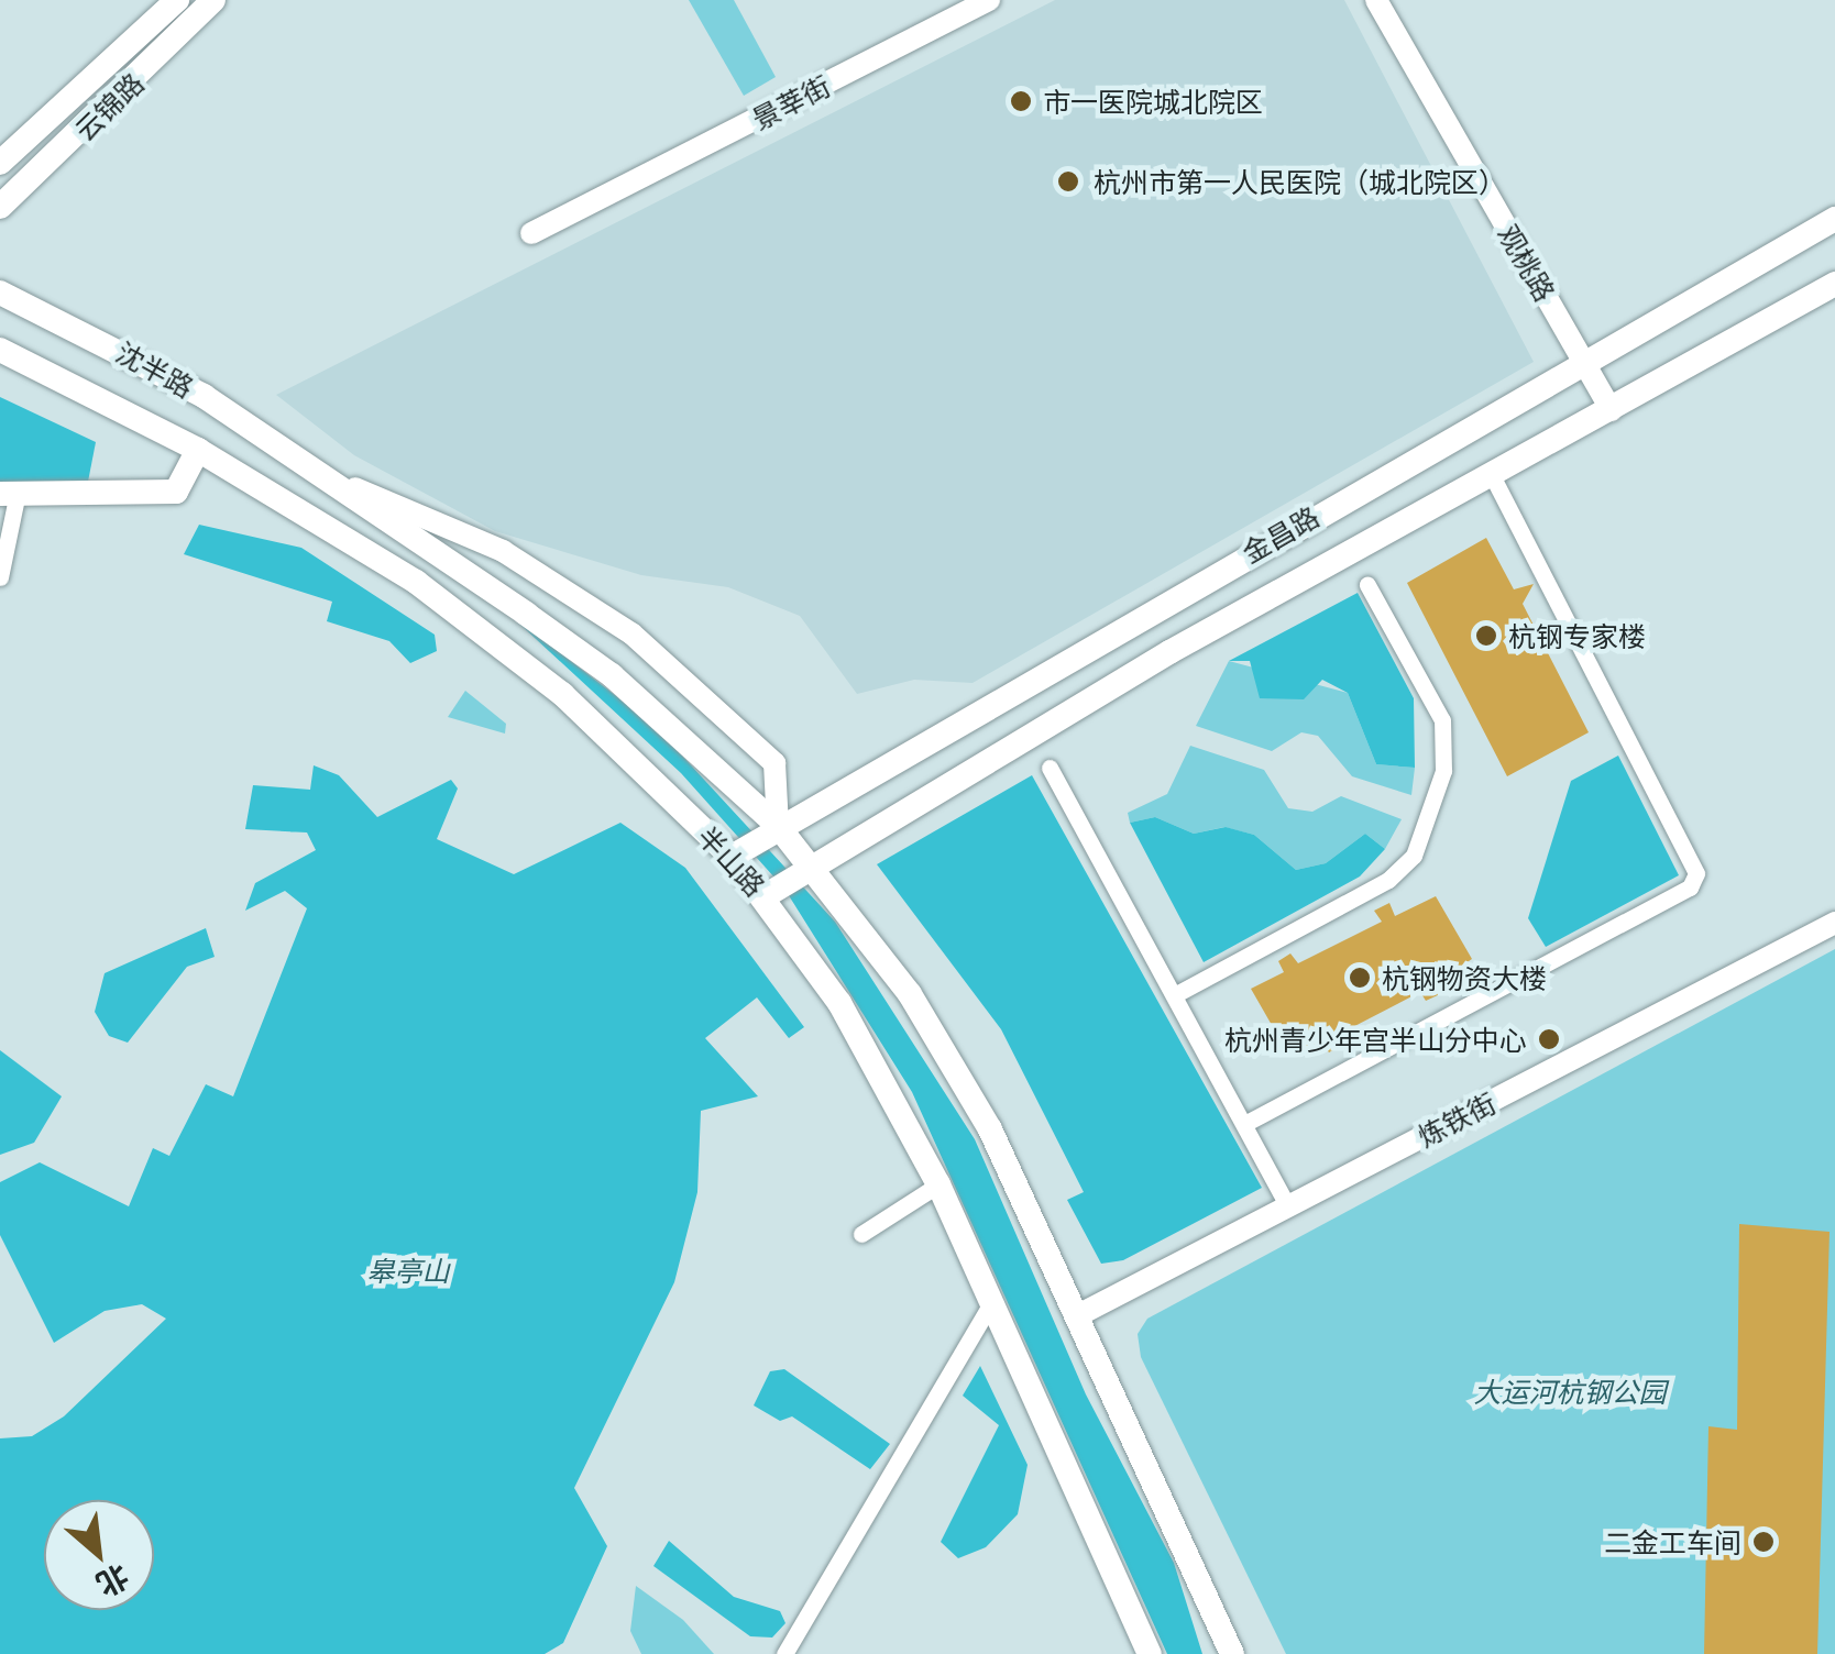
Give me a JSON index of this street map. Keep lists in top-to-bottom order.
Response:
{
  "streets": {
    "main road": [
      "云锦路",
      "沈半路",
      "金昌路",
      "半山路"
    ],
    "street": ["景莘街", "观桃路", "炼铁街"]
  },
  "crossings": [
    ["观桃路", "金昌路"],
    ["沈半路", "半山路"],
    ["金昌路", "半山路"],
    ["半山路", "炼铁街"]
  ],
  "parks": ["皋亭山", "大运河杭钢公园"],
  "places": [
    "市一医院城北院区",
    "杭州市第一人民医院（城北院区）",
    "杭钢专家楼",
    "杭钢物资大楼",
    "杭州青少年宫半山分中心",
    "二金工车间"
  ],
  "north": "bottom right"
}
